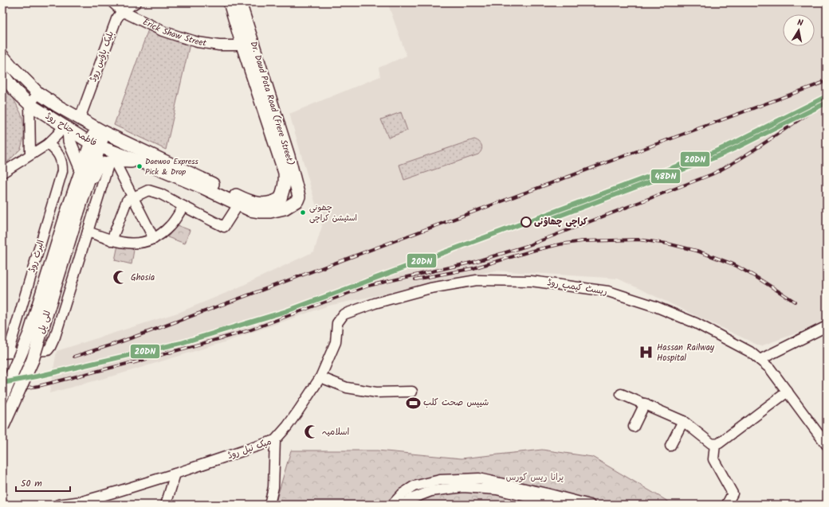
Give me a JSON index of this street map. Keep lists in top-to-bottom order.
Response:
{
  "streets": {
    "main road": ["Dr. Daud Pota Road (Frere Street)", "فاطمہ جناح روڈ", "للی پل"],
    "street": [
      "Erick Shaw Street",
      "بلیک ہاؤس روڈ",
      "البرٹ روڈ",
      "ریسٹ کیمپ روڈ",
      "میک نیل روڈ"
    ]
  },
  "crossings": [
    ["Erick Shaw Street", "بلیک ہاؤس روڈ"],
    ["Erick Shaw Street", "Dr. Daud Pota Road (Frere Street)"],
    ["بلیک ہاؤس روڈ", "فاطمہ جناح روڈ"],
    ["Dr. Daud Pota Road (Frere Street)", "فاطمہ جناح روڈ"],
    ["ریسٹ کیمپ روڈ", "میک نیل روڈ"]
  ],
  "parks": ["پرانا ریس کورس"],
  "places": {
    "other": ["Daewoo Express Pick & Drop", "چھونی اسٹیشن کراچی", "کراچی چھاؤنی"],
    "mosque": ["Ghosia", "اسلامیہ"],
    "hospital": ["Hassan Railway Hospital"],
    "sports": ["شیپس صحت کلب"]
  },
  "lines": ["transit line 20DN", "transit line 48DN"],
  "scale_bar": "50 m",
  "north": "top"
}
